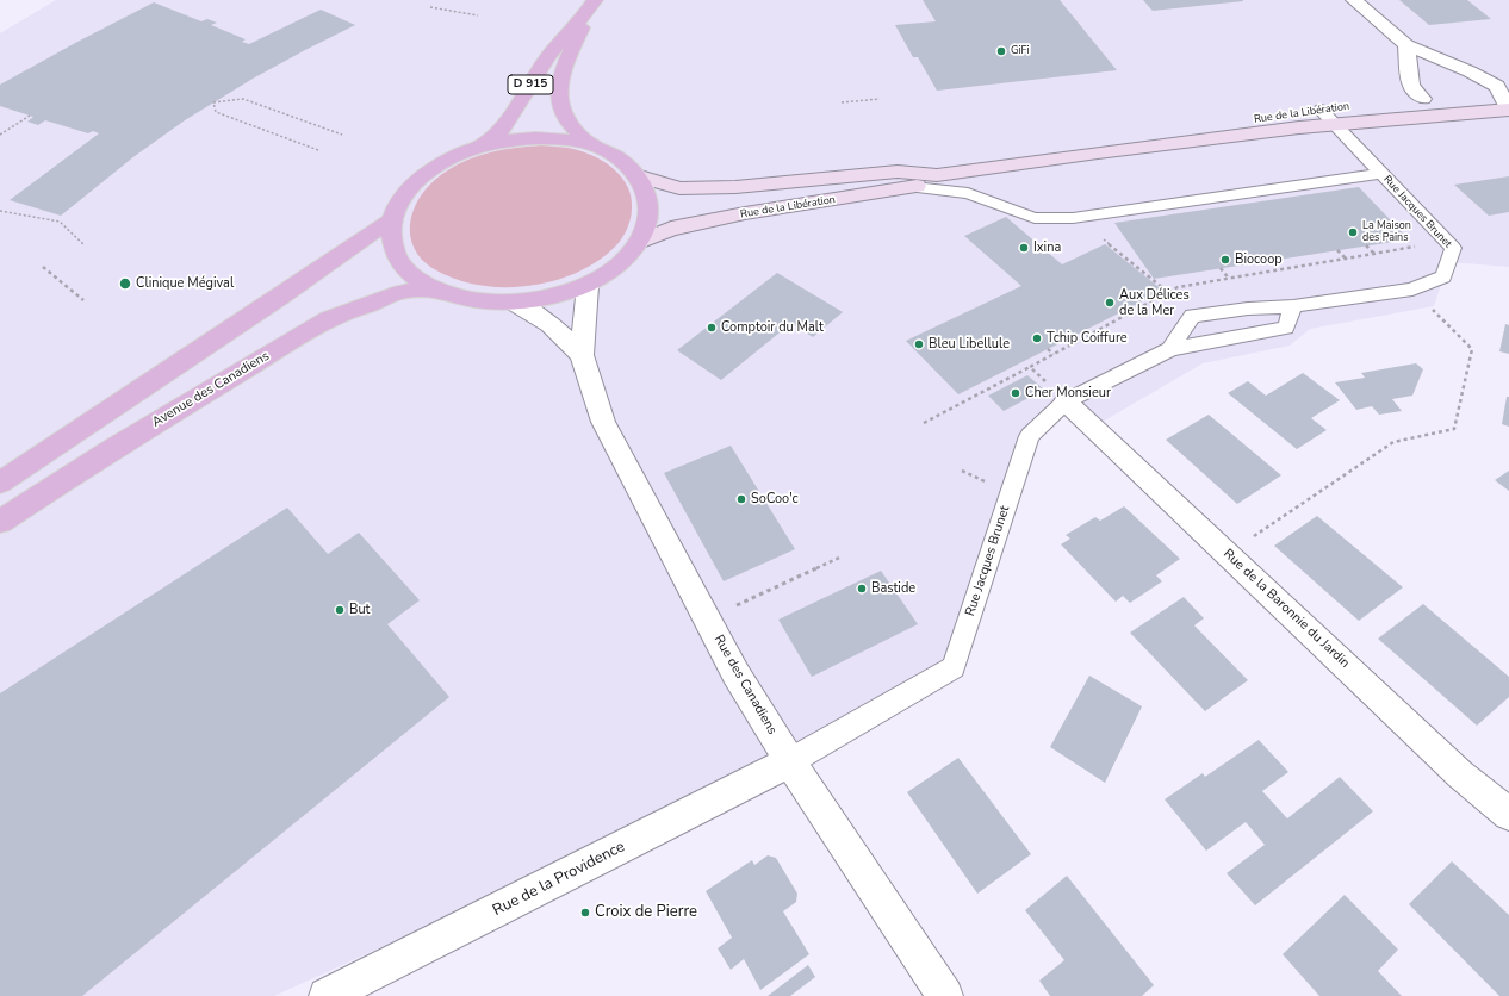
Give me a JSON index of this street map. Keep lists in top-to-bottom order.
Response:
{
  "streets": {
    "main road": ["D 915", "Rue de la Libération", "Avenue des Canadiens"],
    "street": ["Rue de la Baronnie du Jardin", "Rue des Canadiens", "Rue de la Providence"],
    "lane": ["Rue Jacques Brunet"]
  },
  "crossings": [
    ["Rue de la Libération", "Rue Jacques Brunet"],
    ["Rue Jacques Brunet", "Rue de la Baronnie du Jardin"],
    ["Rue Jacques Brunet", "Rue des Canadiens"],
    ["Rue Jacques Brunet", "Rue de la Providence"],
    ["Rue des Canadiens", "Rue de la Providence"]
  ],
  "places": [
    "GiFi",
    "La Maison des Pains",
    "Ixina",
    "Biocoop",
    "Clinique Mégival",
    "Aux Délices de la Mer",
    "Comptoir du Malt",
    "Tchip Coiffure",
    "Bleu Libellule",
    "Cher Monsieur",
    "SoCoo'c",
    "Bastide",
    "But",
    "Croix de Pierre"
  ]
}
